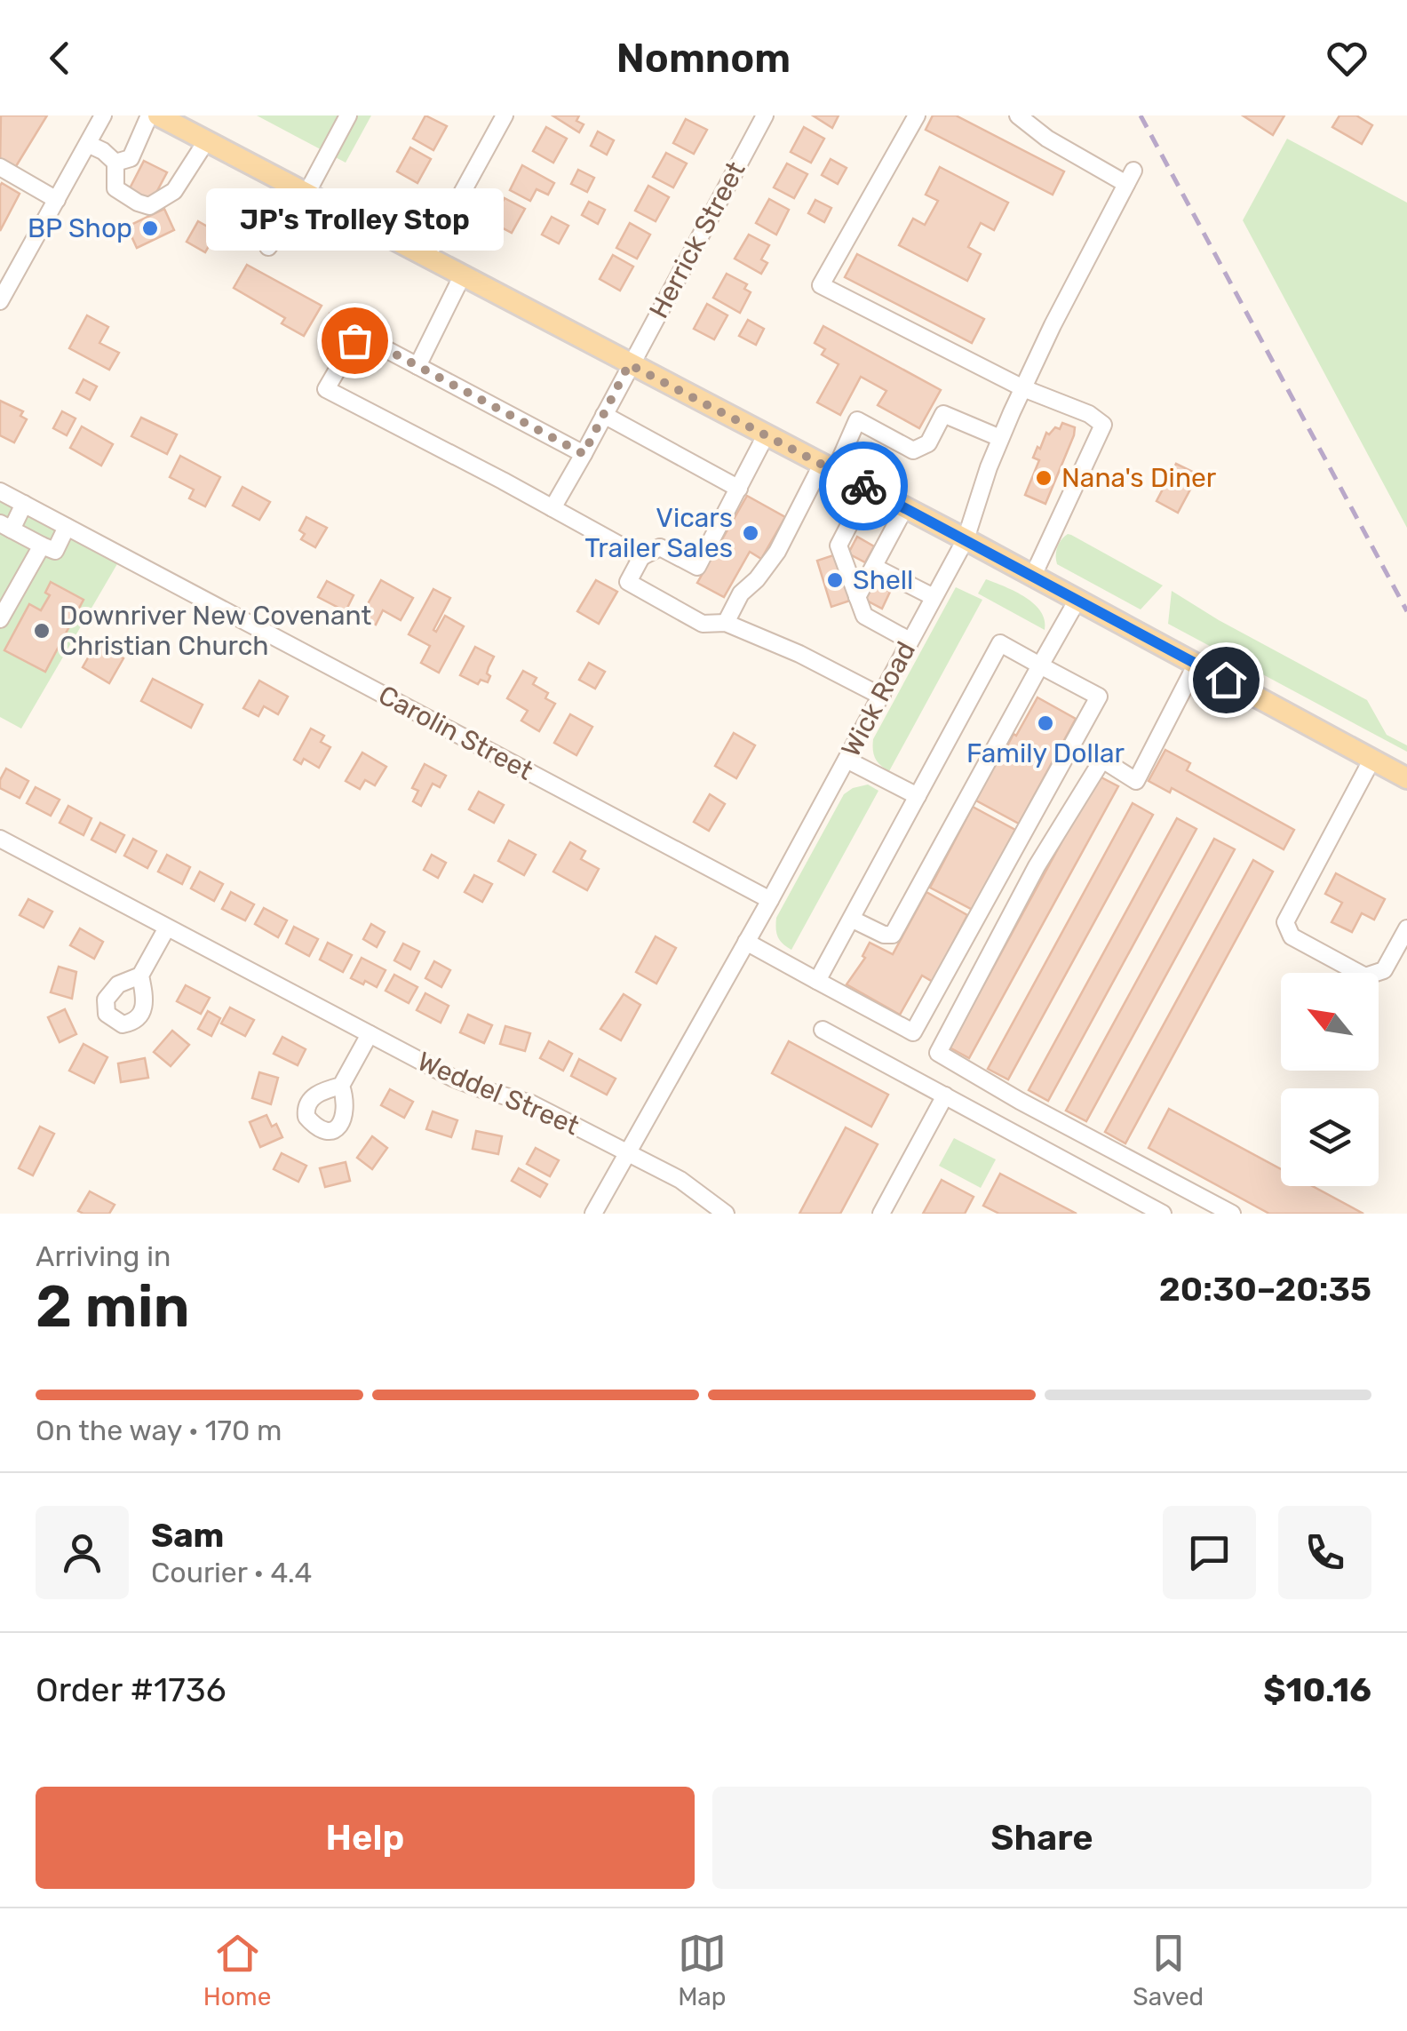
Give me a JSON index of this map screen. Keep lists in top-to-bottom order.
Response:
{
  "streets": {
    "street": [
      "Herrick Street",
      "Wick Road",
      "Carolin Street",
      "Weddel Street"
    ]
  },
  "crossings": [
    ["Wick Road", "Carolin Street"],
    ["Wick Road", "Weddel Street"]
  ],
  "places": [
    "BP Shop",
    "JP's Trolley Stop",
    "Nana's Diner",
    "Vicars Trailer Sales",
    "Shell",
    "Downriver New Covenant Christian Church",
    "Family Dollar"
  ],
  "north": "top left",
  "page": {
    "header": "Nomnom",
    "bubble": "JP's Trolley Stop",
    "heading": ["2 min", "Arriving in", "20:30–20:35"],
    "panel": [
      "Sam",
      "Courier · 4.4",
      "Order #1736",
      "$10.16"
    ],
    "bar": "On the way · 170 m",
    "buttons": ["Help", "Share"],
    "tabs": ["Home", "Map", "Saved"]
  }
}
